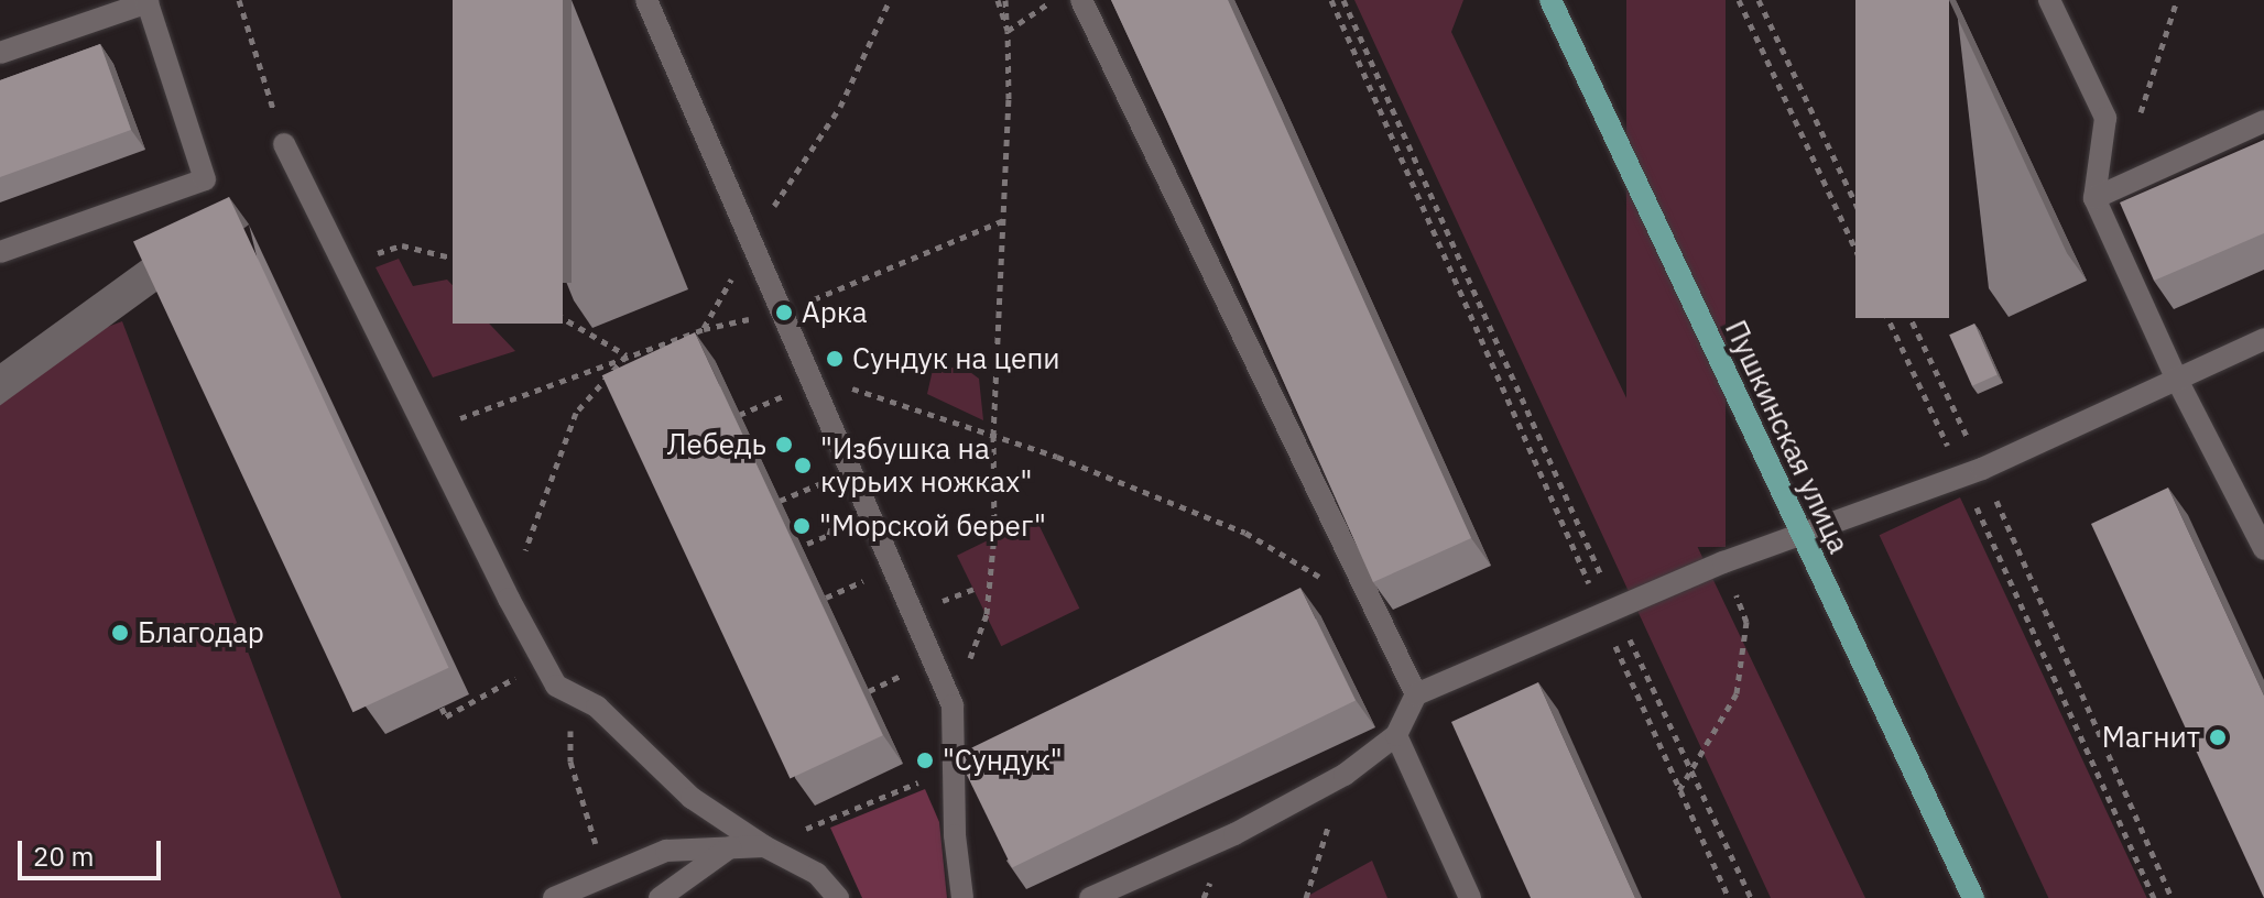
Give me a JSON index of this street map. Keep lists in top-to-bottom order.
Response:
{
  "streets": {
    "main road": ["Пушкинская улица"]
  },
  "places": [
    "Арка",
    "Сундук на цепи",
    "Лебедь",
    "\"Избушка на курьих ножках\"",
    "\"Морской берег\"",
    "Благодар",
    "Магнит",
    "\"Сундук\""
  ],
  "scale_bar": "20 m"
}
